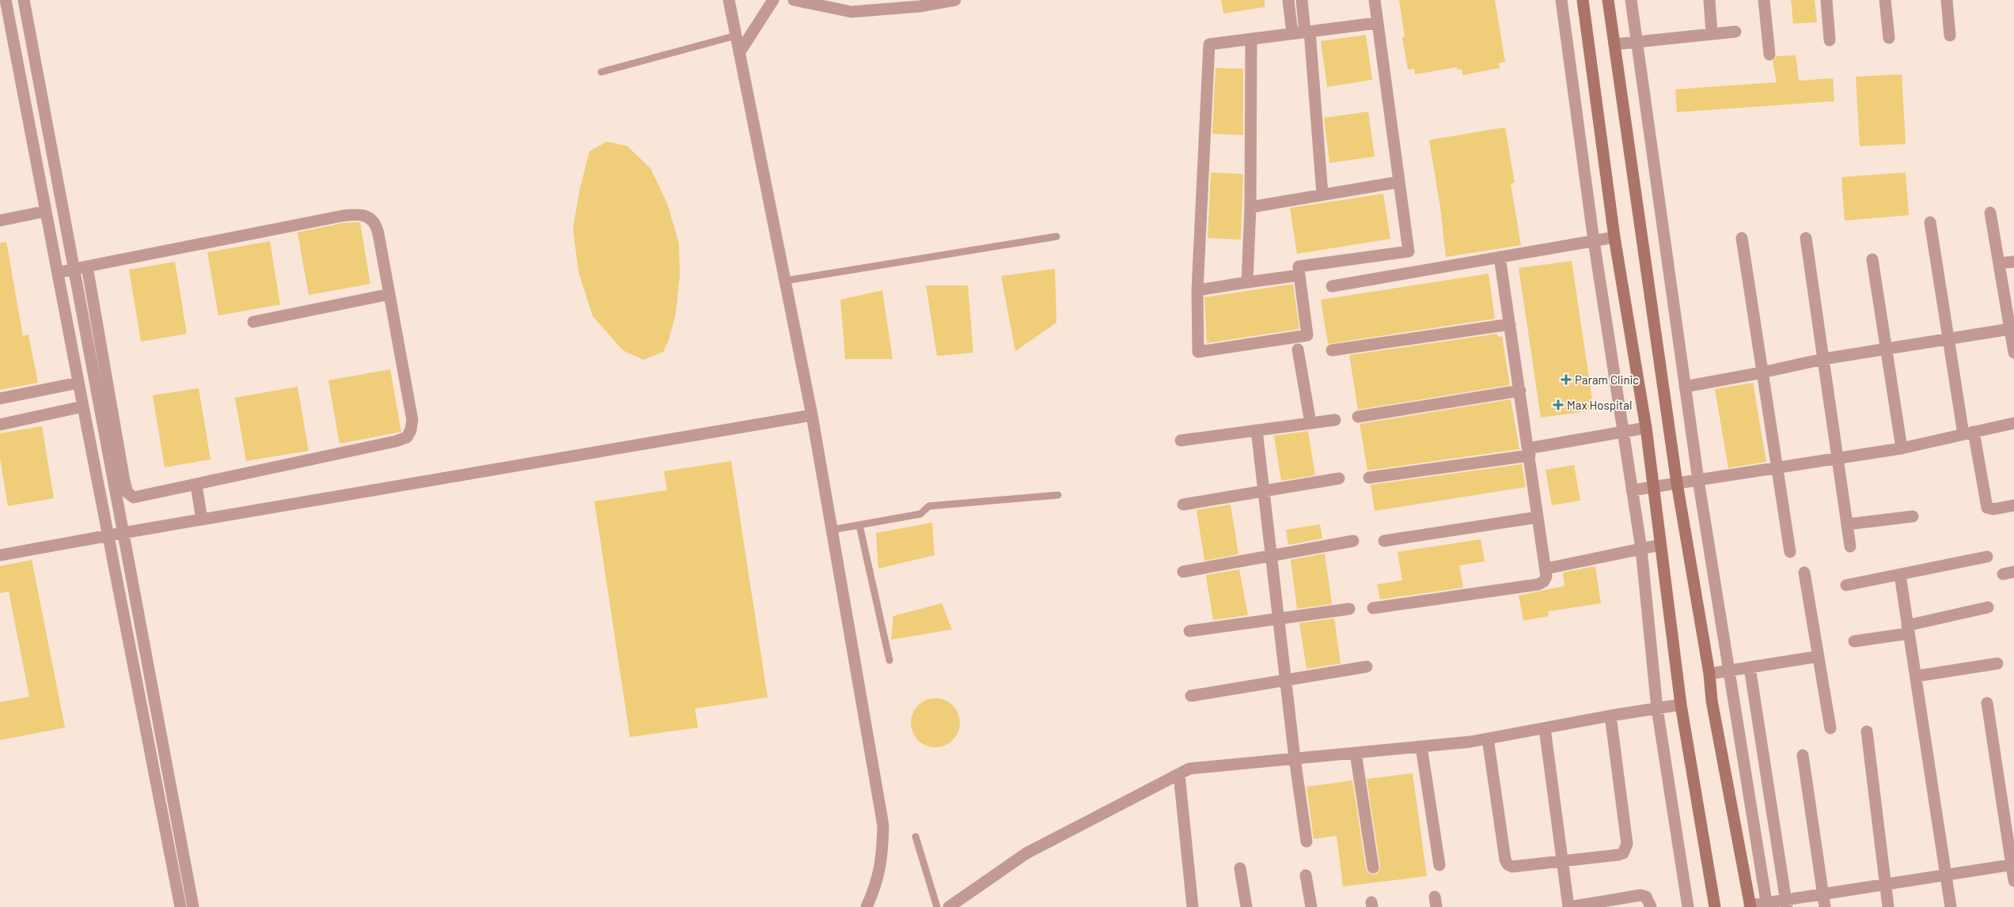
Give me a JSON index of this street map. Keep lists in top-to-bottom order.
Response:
{
  "places": {
    "health": ["Param Clinic", "Max Hospital"]
  }
}
